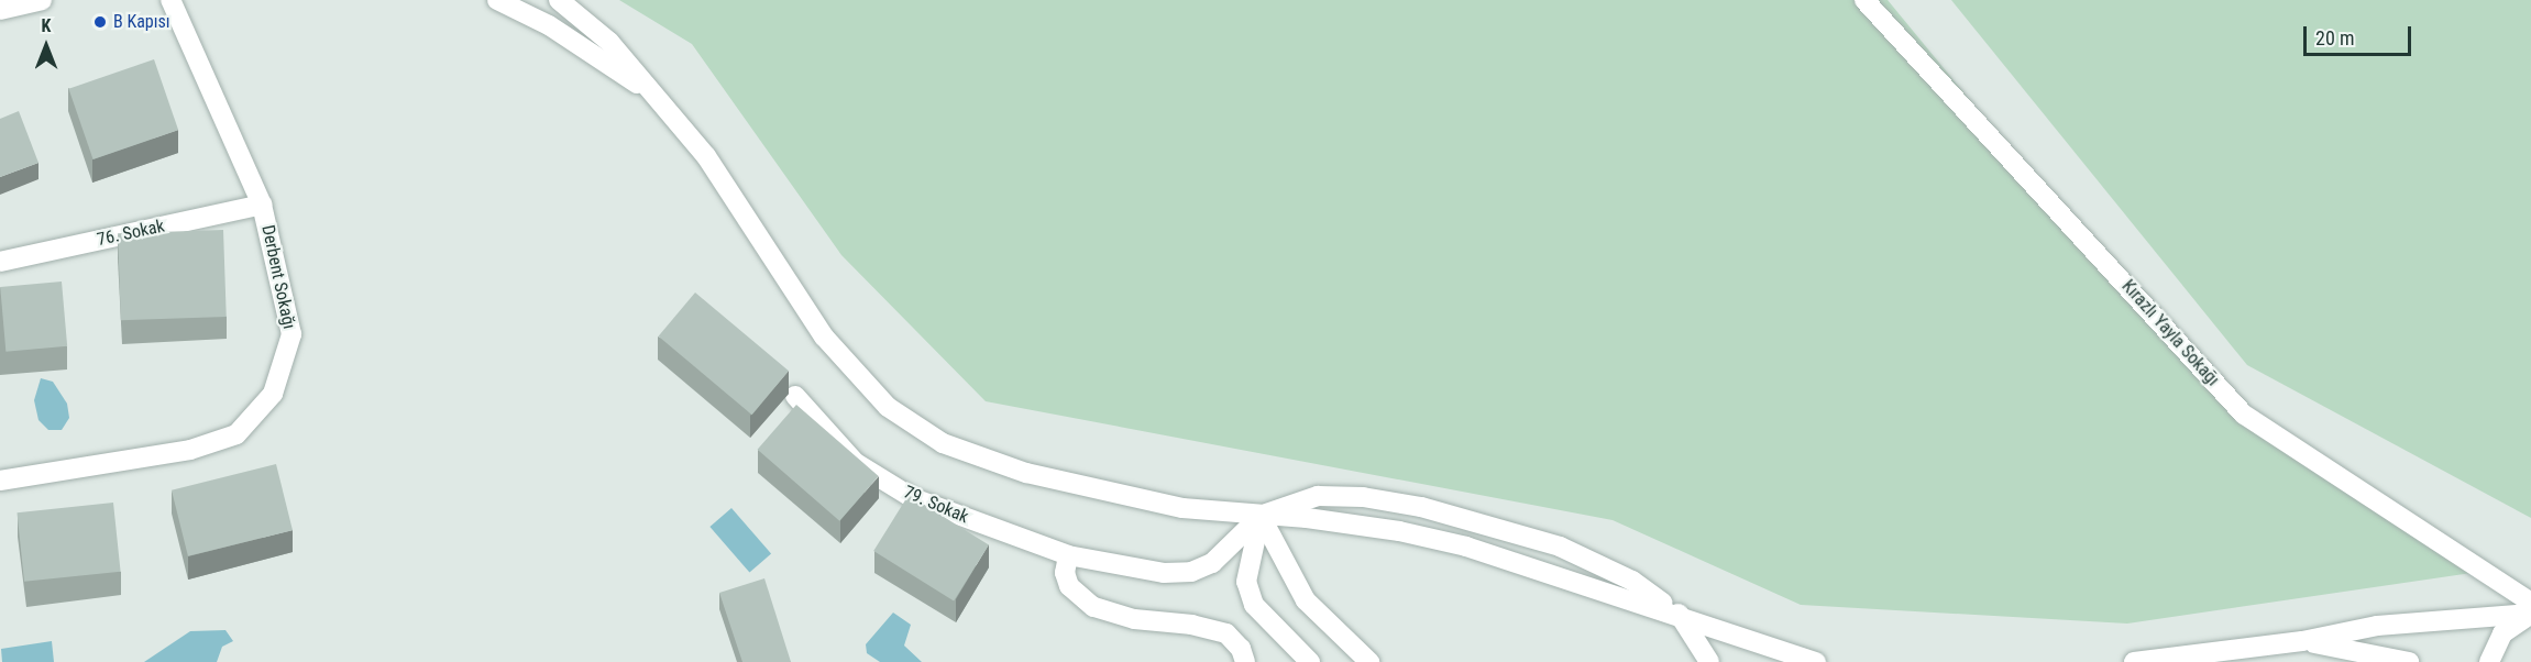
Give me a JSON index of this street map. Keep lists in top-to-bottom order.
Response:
{
  "streets": {
    "street": [
      "76. Sokak",
      "Derbent Sokağı",
      "Kırazlı Yayla Sokağı",
      "79. Sokak"
    ]
  },
  "crossings": [
    ["76. Sokak", "Derbent Sokağı"]
  ],
  "places": ["B Kapısı"],
  "scale_bar": "20 m",
  "north": "top"
}
